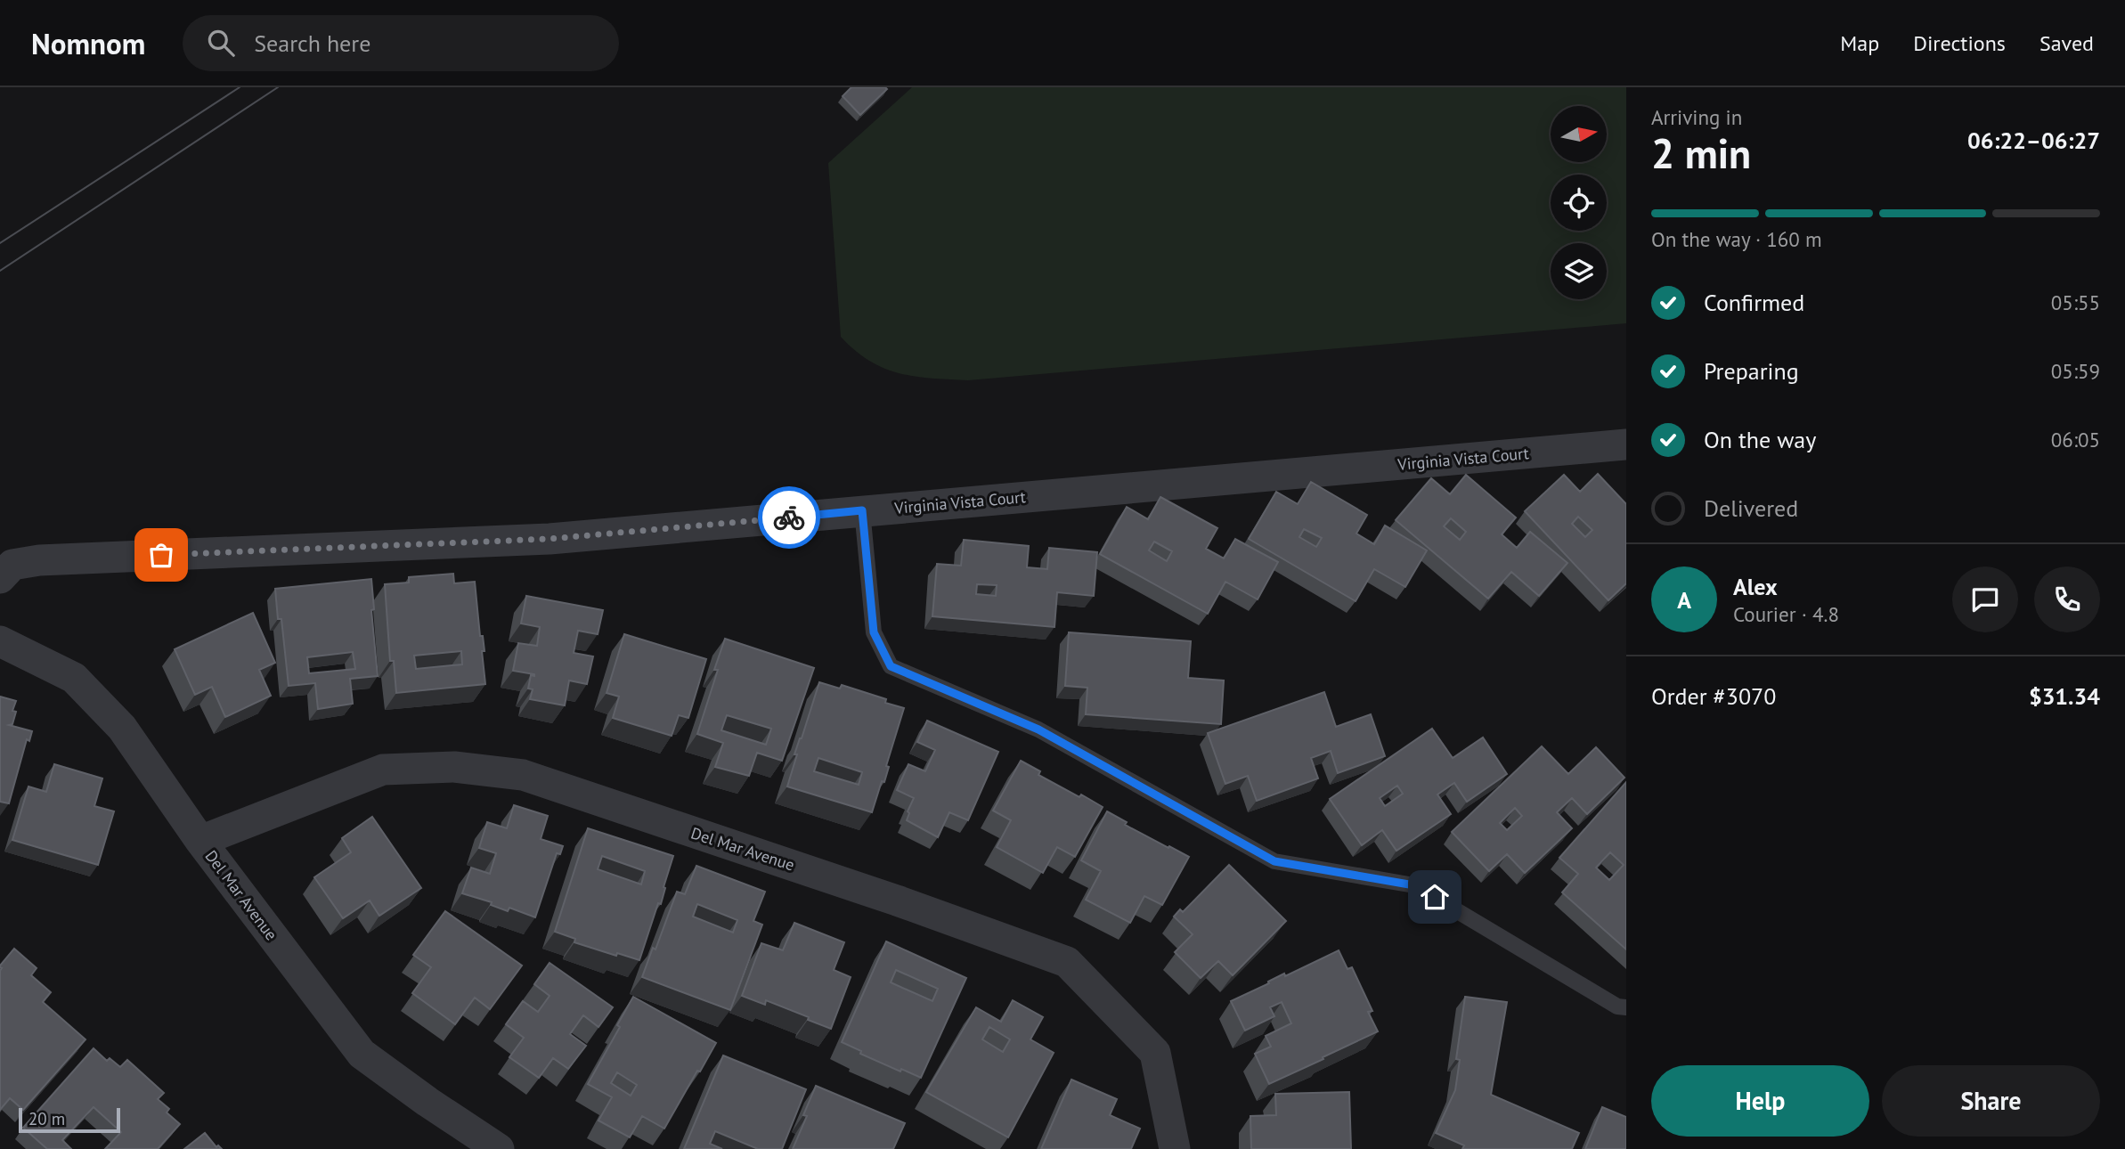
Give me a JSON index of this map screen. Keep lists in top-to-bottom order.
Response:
{
  "streets": {
    "street": ["Virginia Vista Court", "Del Mar Avenue"]
  },
  "scale_bar": "20 m",
  "north": "right",
  "page": {
    "header": "Nomnom",
    "search": "Search here",
    "nav": ["Map", "Directions", "Saved"],
    "heading": ["2 min", "Arriving in", "06:22–06:27"],
    "panel": [
      "Alex",
      "Courier · 4.8",
      "Order #3070",
      "$31.34"
    ],
    "bar": "On the way · 160 m",
    "list": [
      ["Confirmed", "05:55"],
      ["Preparing", "05:59"],
      ["On the way", "06:05"],
      "Delivered"
    ],
    "round": "A",
    "buttons": ["Help", "Share"],
    "scale": "20 m"
  }
}
